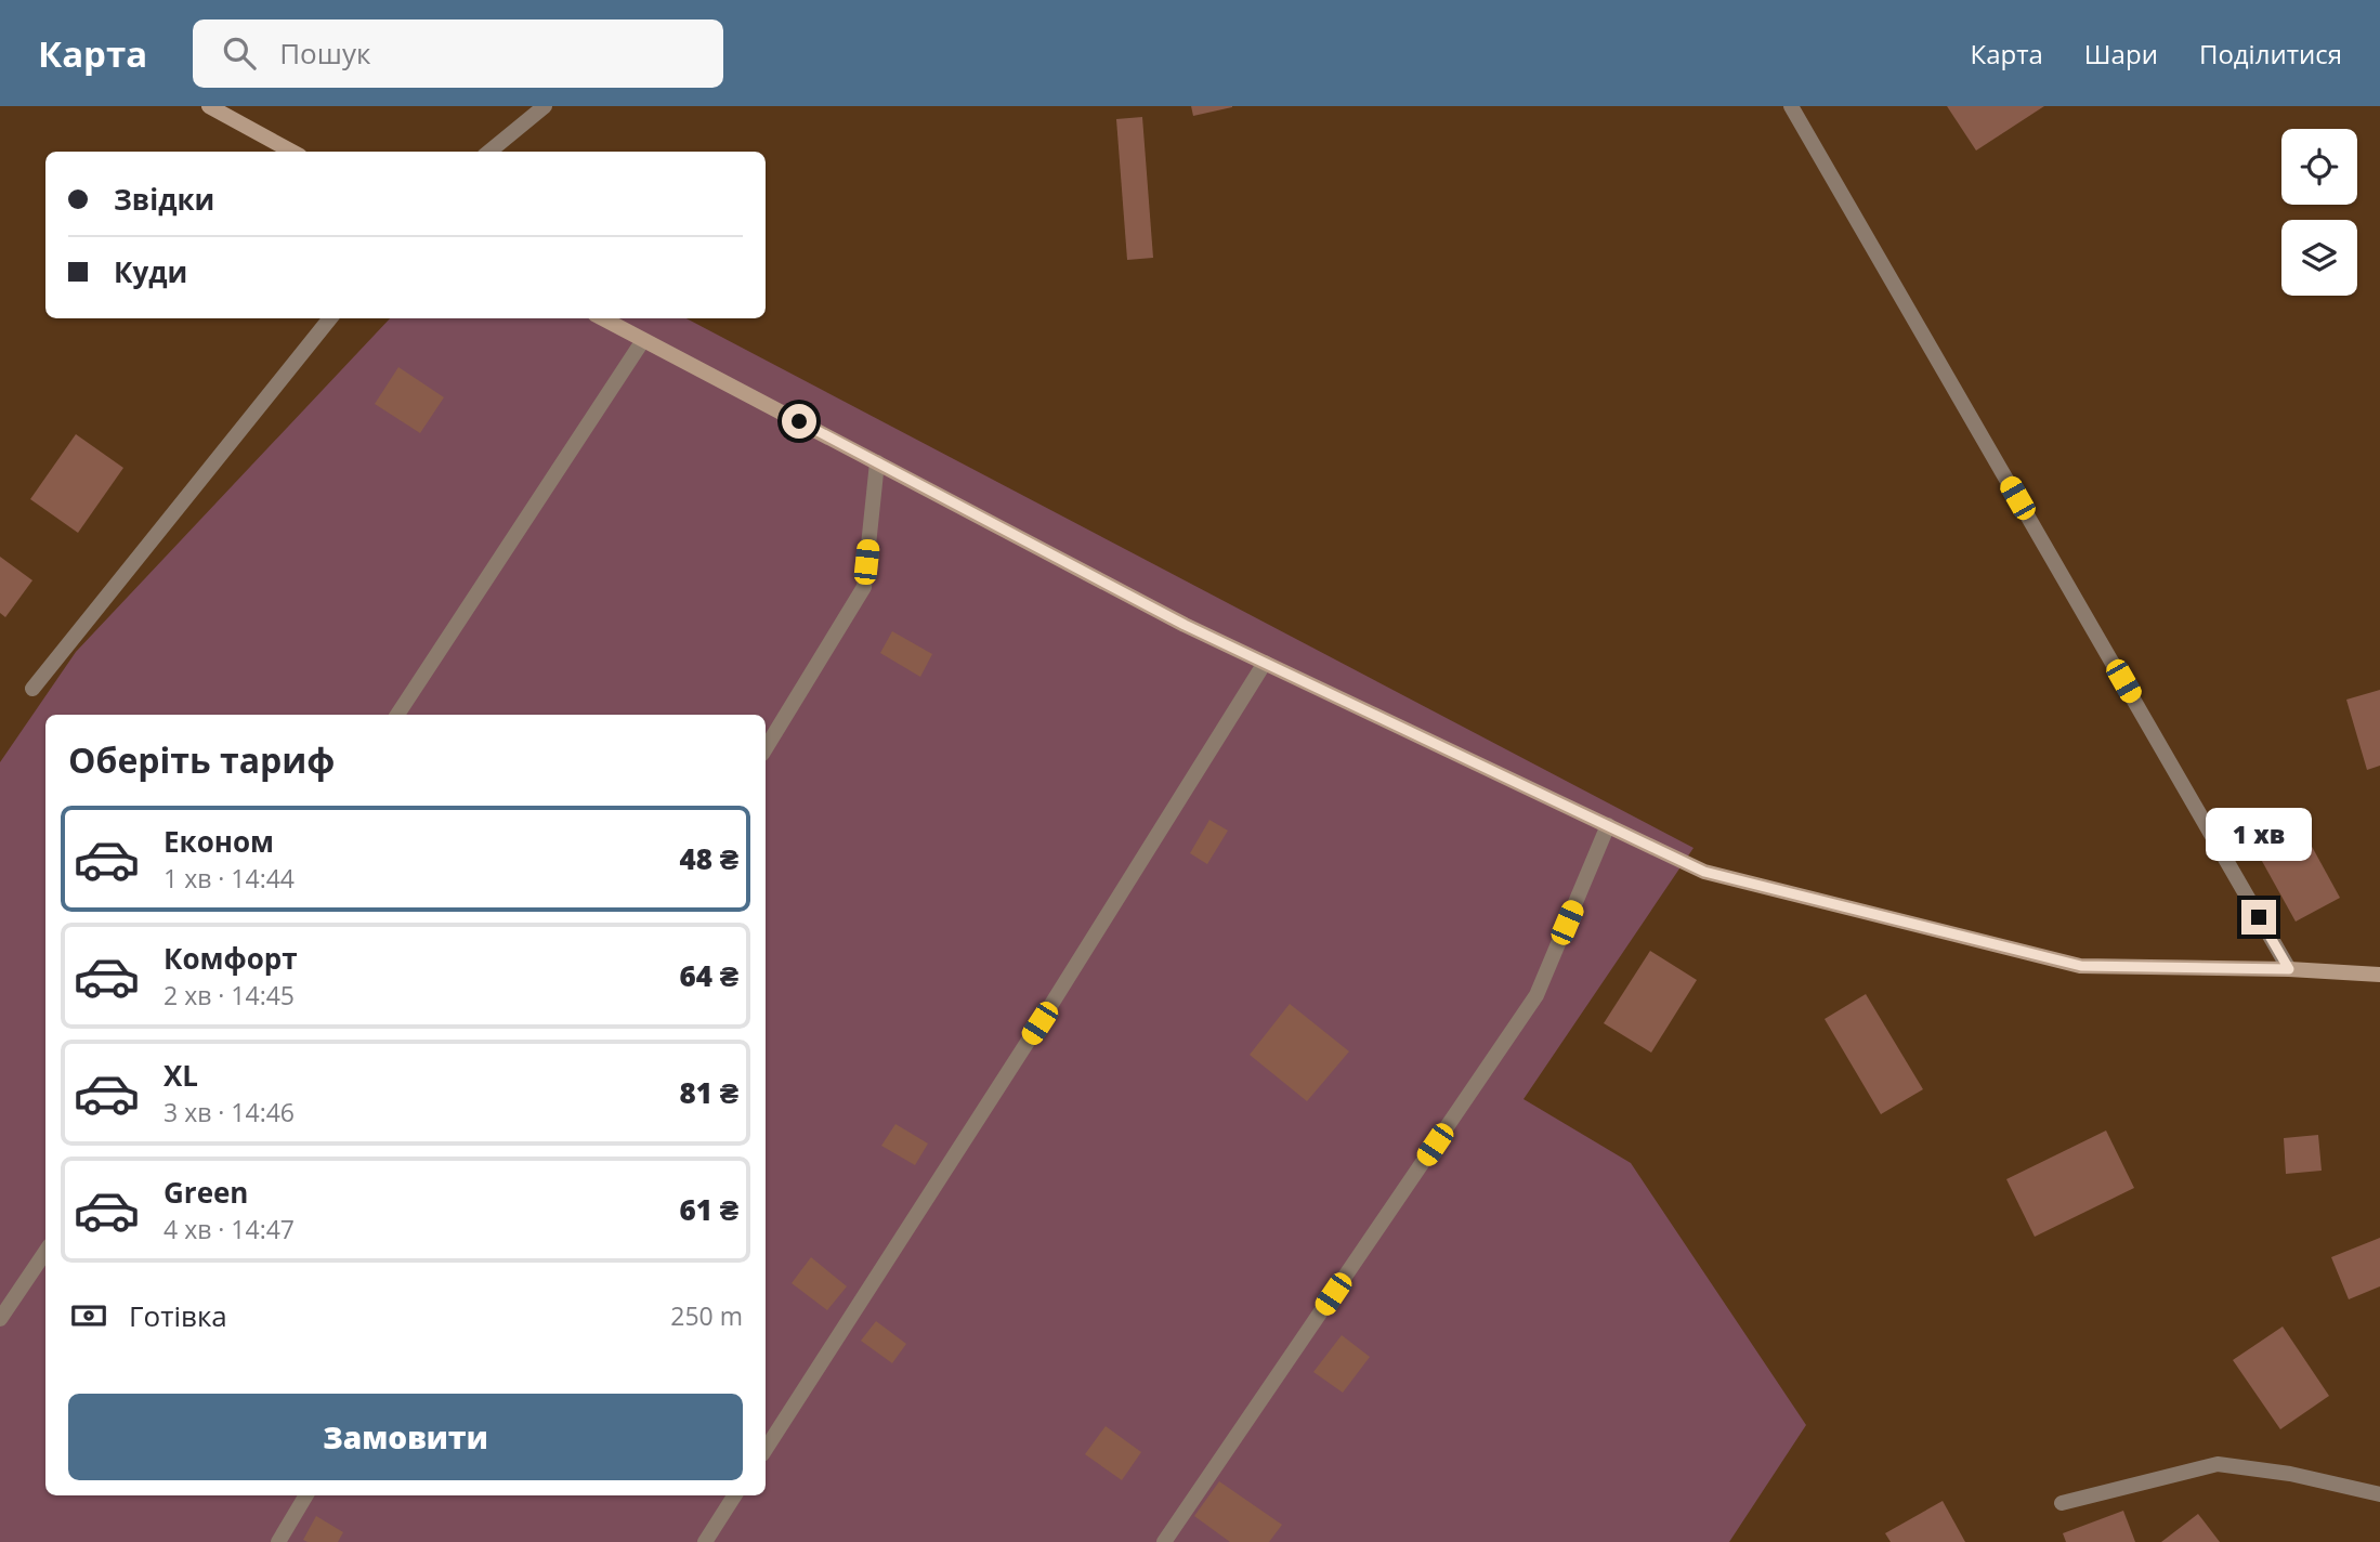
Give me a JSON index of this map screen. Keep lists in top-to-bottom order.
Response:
{
  "page": {
    "header": "Карта",
    "search": "Пошук",
    "nav": ["Карта", "Шари", "Поділитися"],
    "banner": ["Звідки", "Куди"],
    "heading": "Оберіть тариф",
    "list": [
      {
        "name": "Економ",
        "note": "1 хв · 14:44",
        "value": "48 ₴"
      },
      {
        "name": "Комфорт",
        "note": "2 хв · 14:45",
        "value": "64 ₴"
      },
      {
        "name": "XL",
        "note": "3 хв · 14:46",
        "value": "81 ₴"
      },
      {
        "name": "Green",
        "note": "4 хв · 14:47",
        "value": "61 ₴"
      }
    ],
    "bubble": "1 хв",
    "pay": ["Готівка", "250 m"],
    "buttons": "Замовити"
  }
}
